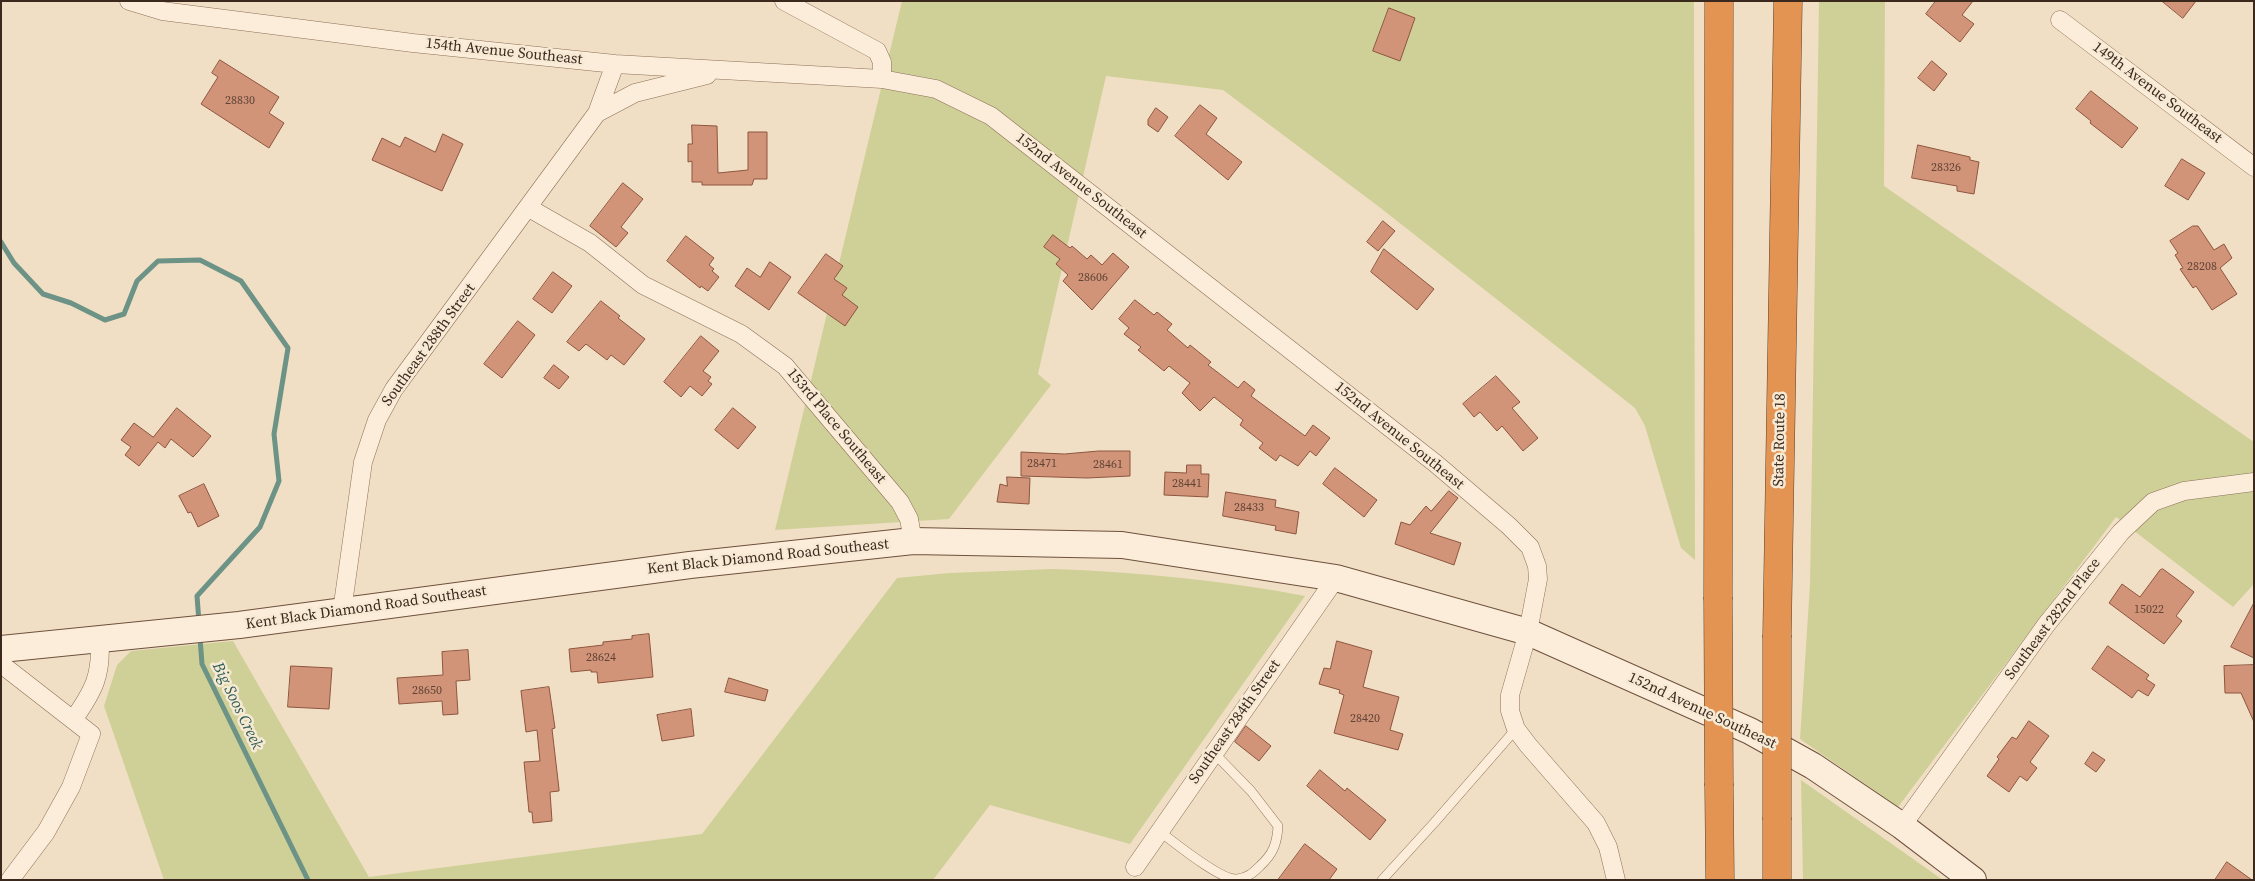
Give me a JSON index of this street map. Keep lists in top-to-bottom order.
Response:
{
  "streets": {
    "highway": ["State Route 18"],
    "street": [
      "154th Avenue Southeast",
      "149th Avenue Southeast",
      "152nd Avenue Southeast",
      "Southeast 288th Street",
      "153rd Place Southeast",
      "Kent Black Diamond Road Southeast",
      "Southeast 282nd Place",
      "Southeast 284th Street"
    ]
  },
  "crossings": [
    ["154th Avenue Southeast", "152nd Avenue Southeast"],
    ["154th Avenue Southeast", "Southeast 288th Street"],
    ["152nd Avenue Southeast", "Kent Black Diamond Road Southeast"],
    ["152nd Avenue Southeast", "Southeast 282nd Place"],
    ["Southeast 288th Street", "153rd Place Southeast"],
    ["Southeast 288th Street", "Kent Black Diamond Road Southeast"],
    ["153rd Place Southeast", "Kent Black Diamond Road Southeast"],
    ["Kent Black Diamond Road Southeast", "Southeast 284th Street"]
  ],
  "water": ["Big Soos Creek"],
  "house_numbers": [
    "28830",
    "28326",
    "28208",
    "28606",
    "28471",
    "28461",
    "28441",
    "28433",
    "15022",
    "28624",
    "28650",
    "28420"
  ]
}
